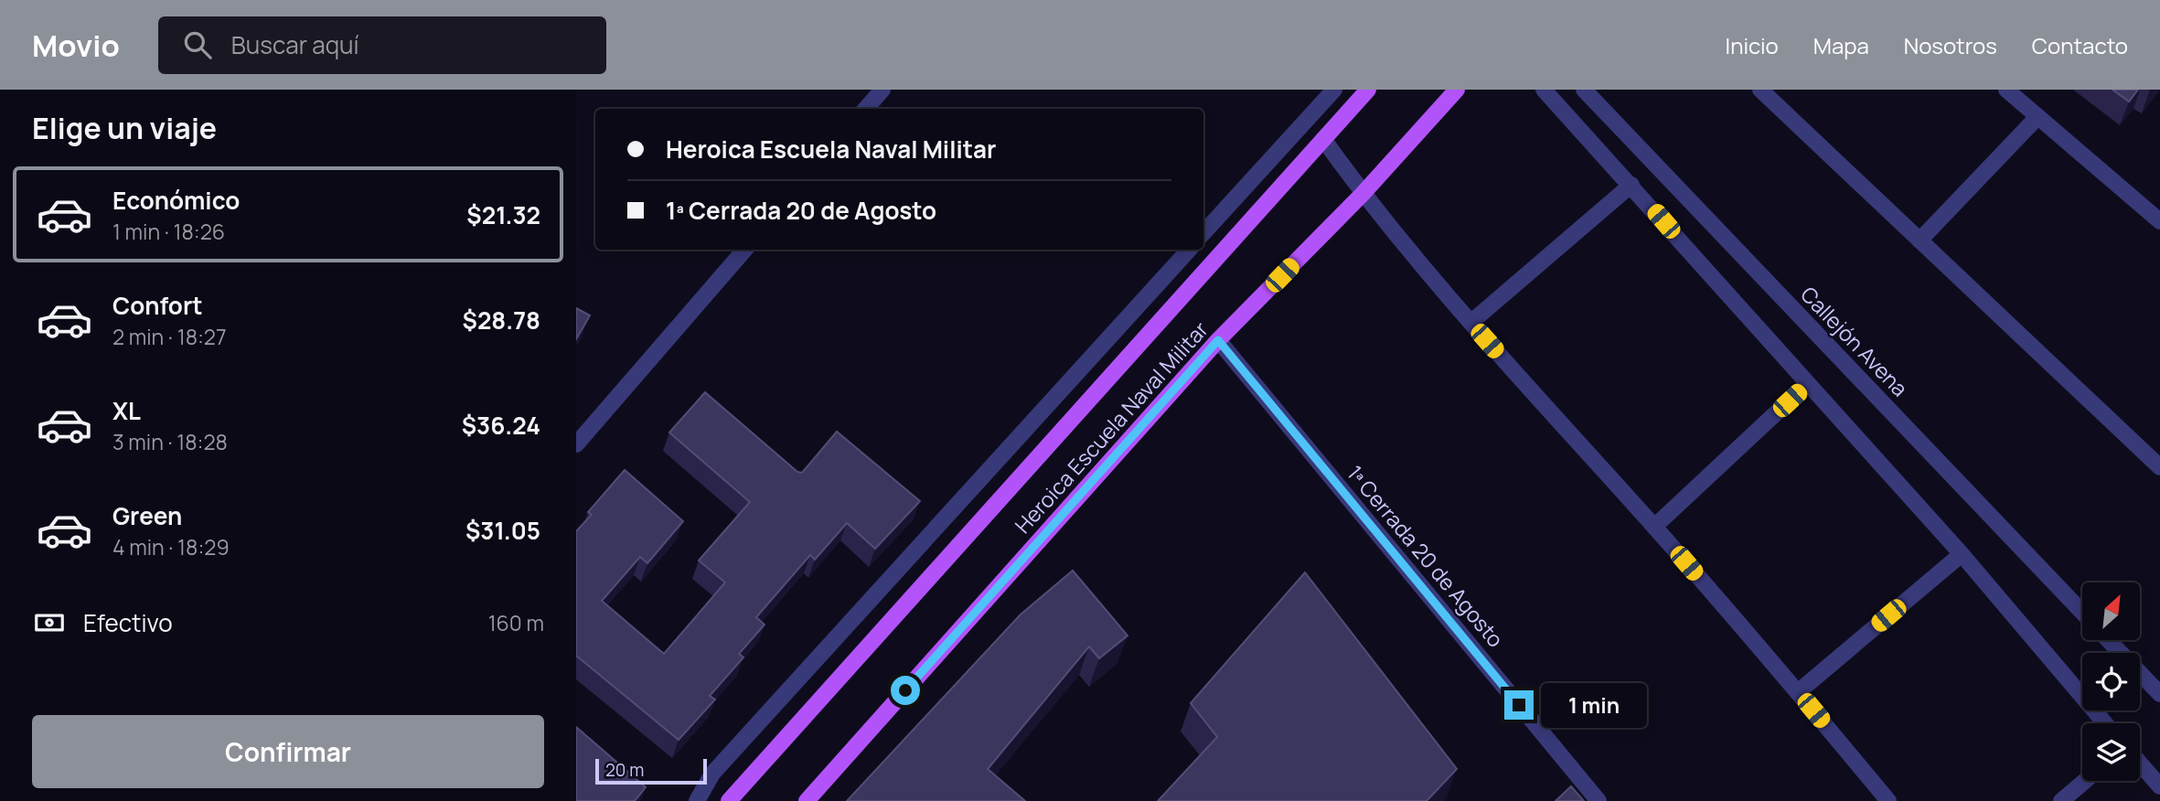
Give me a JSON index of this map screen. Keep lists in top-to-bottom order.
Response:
{
  "streets": {
    "main road": ["Heroica Escuela Naval Militar"],
    "street": ["Callejón Avena", "1ª Cerrada 20 de Agosto"]
  },
  "crossings": [
    ["Heroica Escuela Naval Militar", "1ª Cerrada 20 de Agosto"]
  ],
  "scale_bar": "20 m",
  "north": "top right",
  "page": {
    "header": "Movio",
    "search": "Buscar aquí",
    "nav": [
      "Inicio",
      "Mapa",
      "Nosotros",
      "Contacto"
    ],
    "heading": "Elige un viaje",
    "banner": ["Heroica Escuela Naval Militar", "1ª Cerrada 20 de Agosto"],
    "list": [
      {
        "name": "Económico",
        "note": "1 min · 18:26",
        "value": "$21.32"
      },
      {
        "name": "Confort",
        "note": "2 min · 18:27",
        "value": "$28.78"
      },
      {
        "name": "XL",
        "note": "3 min · 18:28",
        "value": "$36.24"
      },
      {
        "name": "Green",
        "note": "4 min · 18:29",
        "value": "$31.05"
      }
    ],
    "pay": ["Efectivo", "160 m"],
    "bubble": "1 min",
    "buttons": "Confirmar",
    "scale": "20 m"
  }
}
